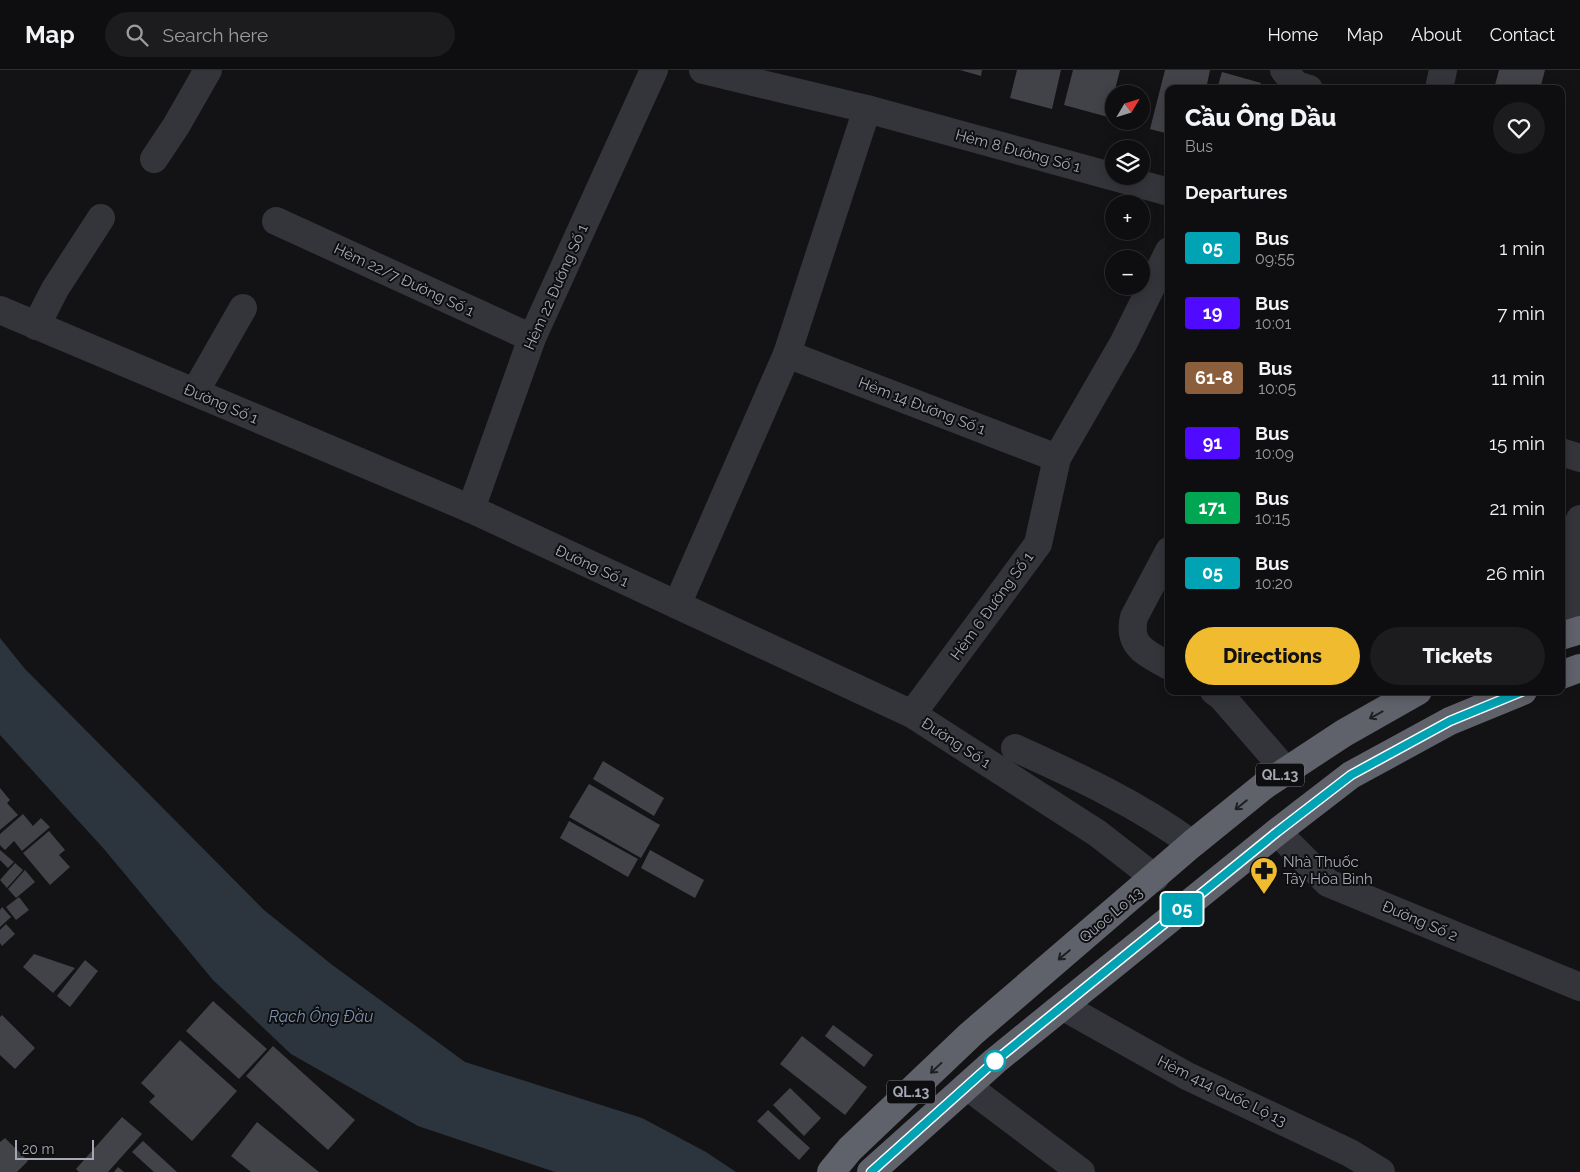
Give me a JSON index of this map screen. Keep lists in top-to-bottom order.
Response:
{
  "streets": {
    "highway": ["QL.13", "Quoc Lo 13"],
    "street": [
      "Hẻm 8 Đường Số 1",
      "Hẻm 22/7 Đường Số 1",
      "Hẻm 22 Đường Số 1",
      "Đường Số 1",
      "Hẻm 14 Đường Số 1",
      "Hẻm 6 Đường Số 1",
      "Đường Số 2",
      "Hẻm 414 Quốc Lộ 13"
    ]
  },
  "crossings": [
    ["Hẻm 22/7 Đường Số 1", "Hẻm 22 Đường Số 1"],
    ["Hẻm 22 Đường Số 1", "Đường Số 1"],
    ["Đường Số 1", "Hẻm 6 Đường Số 1"],
    ["Đường Số 1", "Quoc Lo 13"],
    ["Hẻm 14 Đường Số 1", "Hẻm 6 Đường Số 1"],
    ["QL.13", "Quoc Lo 13"],
    ["QL.13", "Đường Số 2"],
    ["QL.13", "Hẻm 414 Quốc Lộ 13"]
  ],
  "water": ["Rạch Ông Đầu"],
  "places": {
    "pharmacy": ["Nhà Thuốc Tây Hòa Bình"]
  },
  "lines": ["bus line 05"],
  "scale_bar": "20 m",
  "north": "top right",
  "page": {
    "header": "Map",
    "search": "Search here",
    "nav": [
      "Home",
      "Map",
      "About",
      "Contact"
    ],
    "on_map": "05",
    "map_buttons": ["+", "−"],
    "heading": [
      ["Cầu Ông Dầu", "Bus"],
      "Departures"
    ],
    "list": [
      {
        "mark": "05",
        "name": "Bus",
        "note": "09:55",
        "value": "1 min"
      },
      {
        "mark": "19",
        "name": "Bus",
        "note": "10:01",
        "value": "7 min"
      },
      {
        "mark": "61-8",
        "name": "Bus",
        "note": "10:05",
        "value": "11 min"
      },
      {
        "mark": "91",
        "name": "Bus",
        "note": "10:09",
        "value": "15 min"
      },
      {
        "mark": "171",
        "name": "Bus",
        "note": "10:15",
        "value": "21 min"
      },
      {
        "mark": "05",
        "name": "Bus",
        "note": "10:20",
        "value": "26 min"
      }
    ],
    "buttons": ["Directions", "Tickets"],
    "scale": "20 m"
  }
}
